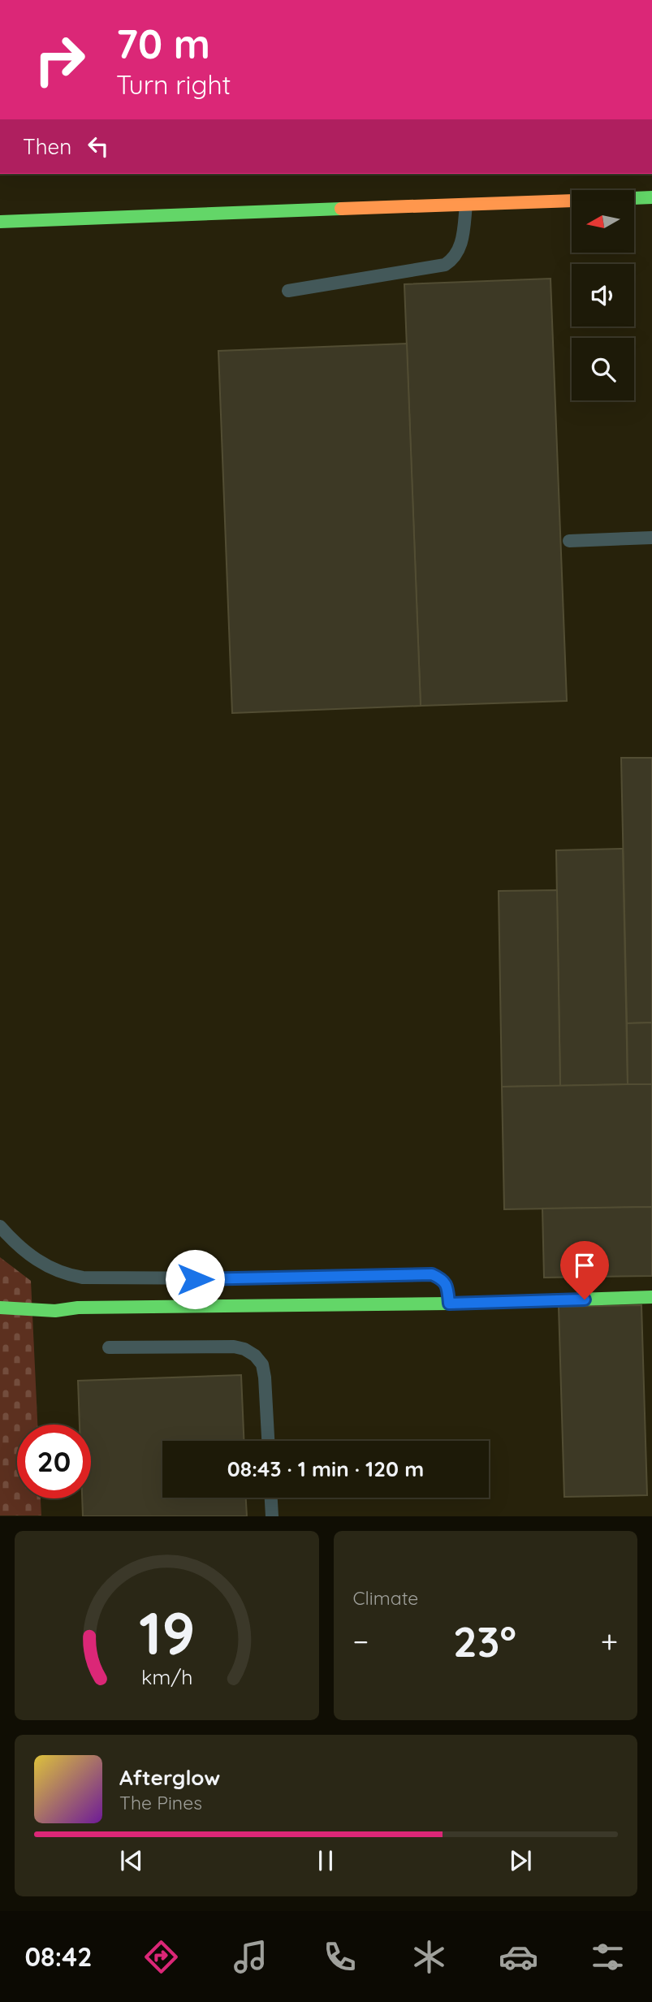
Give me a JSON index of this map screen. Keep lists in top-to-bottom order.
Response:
{
  "north": "left",
  "page": {
    "turn": ["70 m", "Turn right"],
    "then": "Then",
    "limit": "20",
    "trip": "08:43 · 1 min · 120 m",
    "tile": "Climate",
    "heat": ["−", "23°", "+"],
    "song": ["Afterglow", "The Pines"],
    "tabs": "08:42",
    "gauge": ["19", "km/h"]
  }
}
